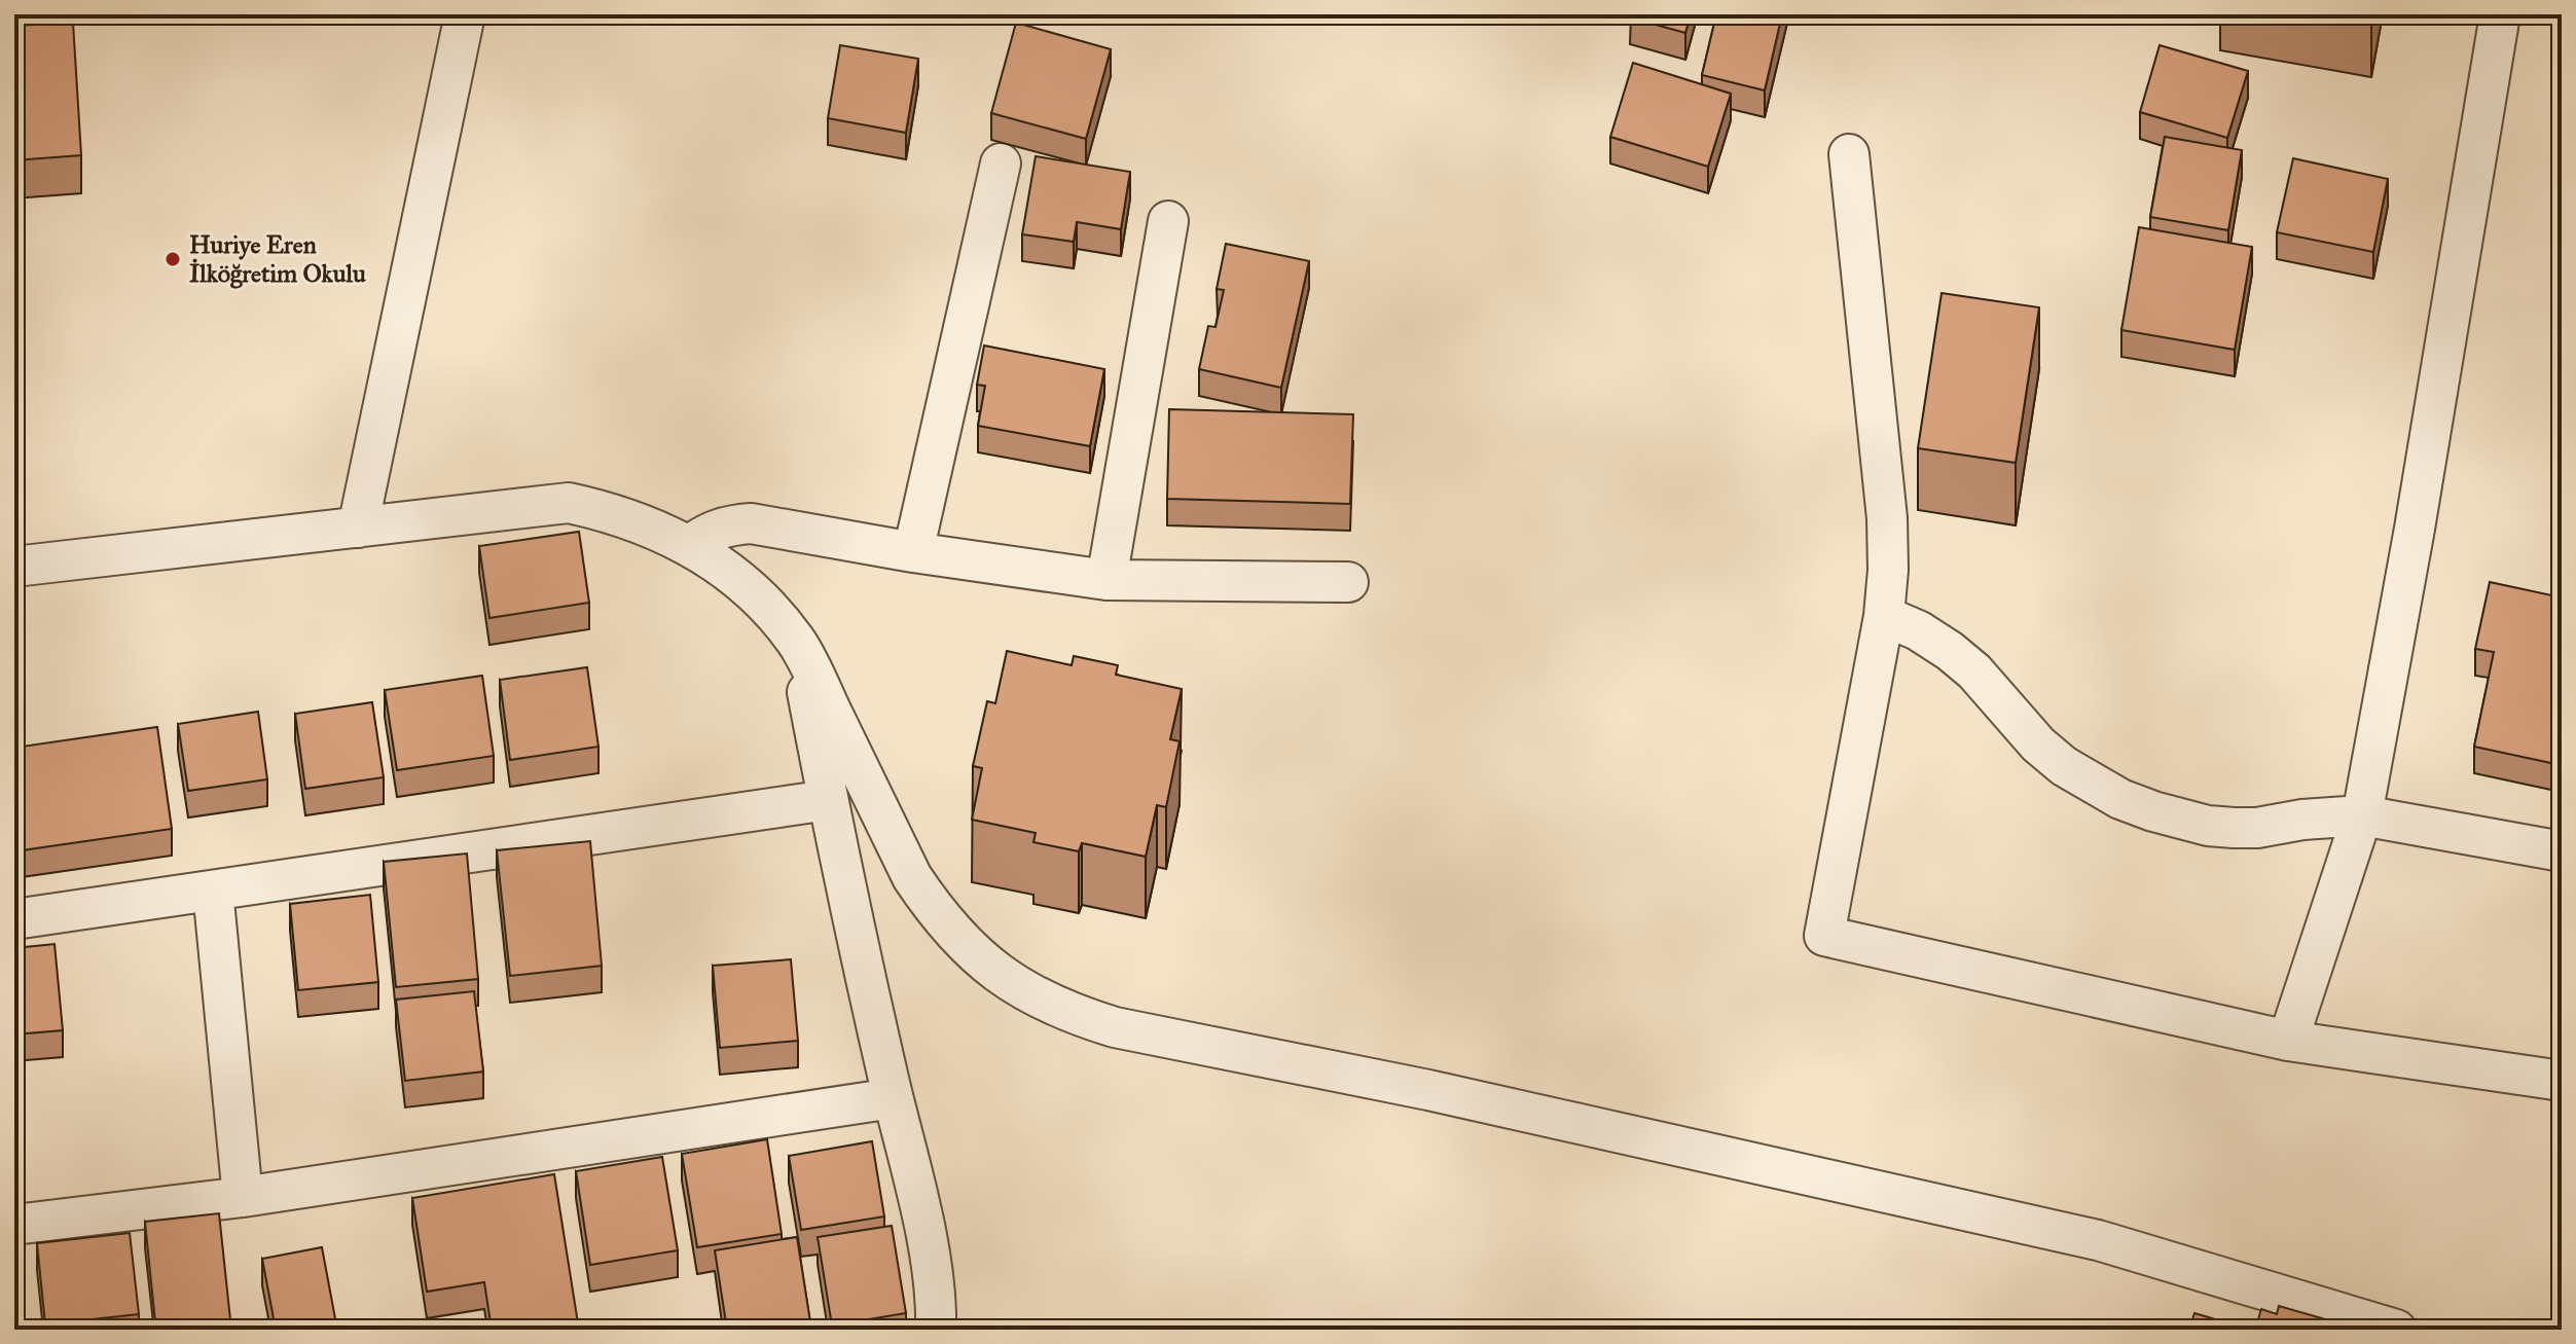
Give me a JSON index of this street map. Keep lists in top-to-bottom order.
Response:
{
  "places": ["Huriye Eren İlköğretim Okulu"]
}
